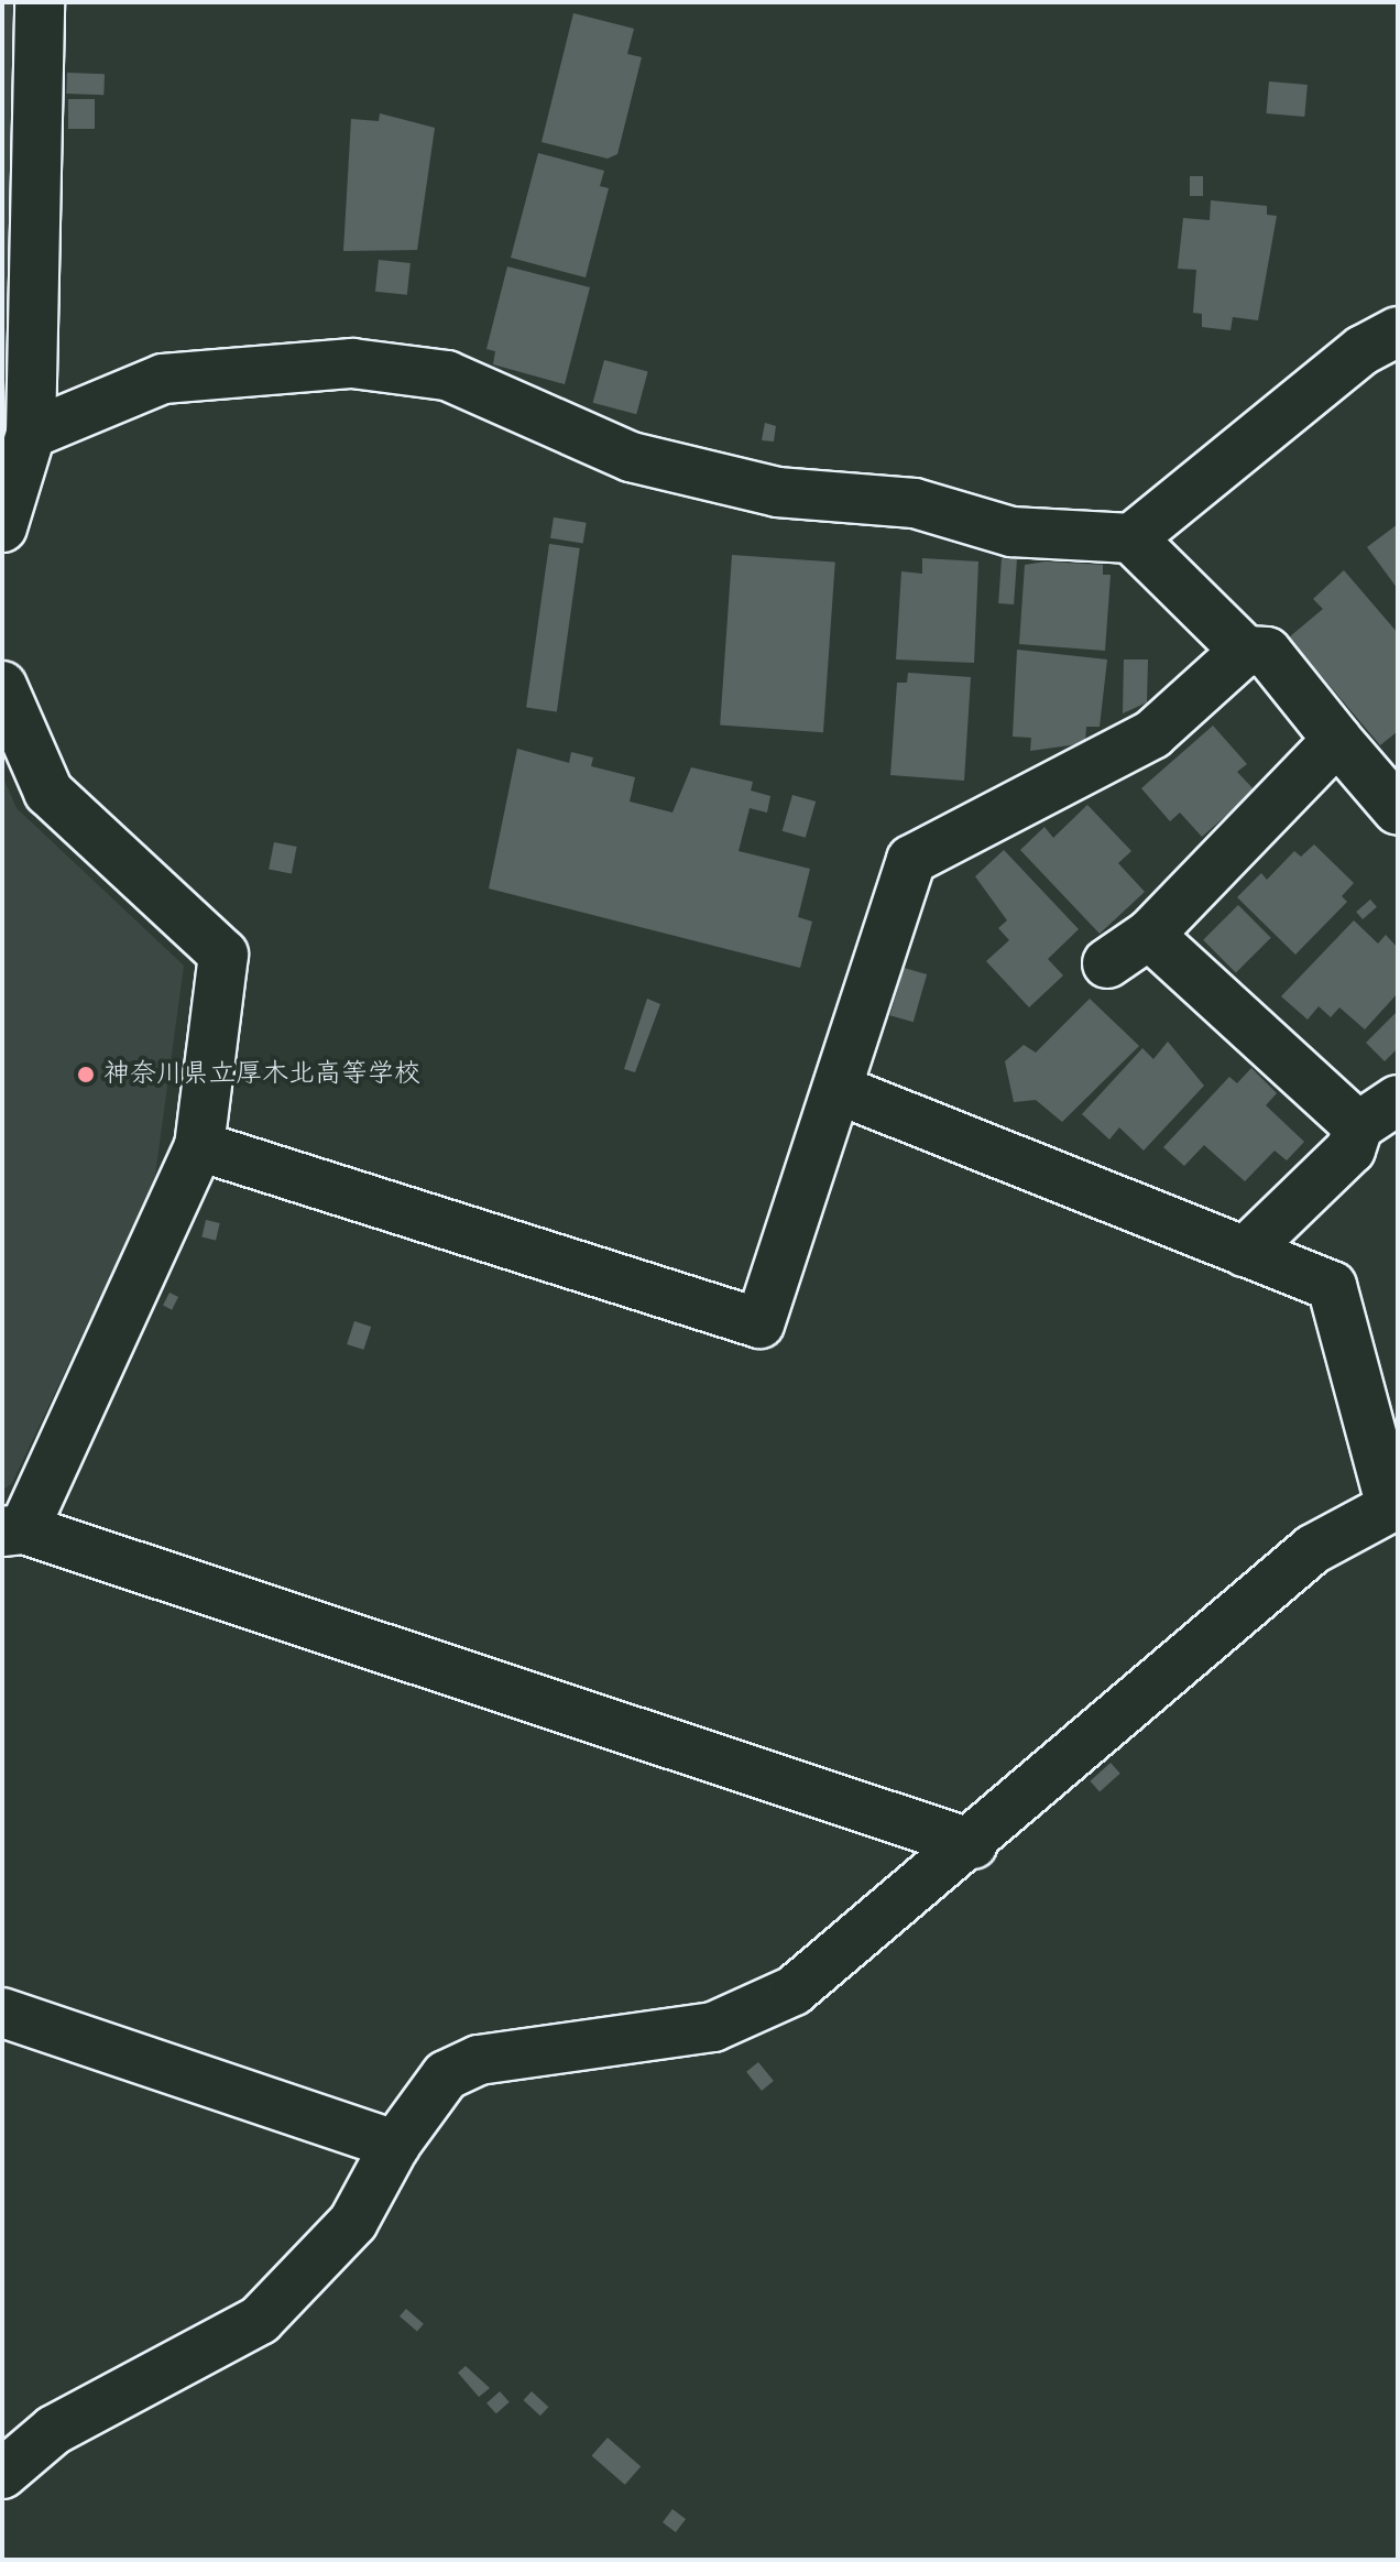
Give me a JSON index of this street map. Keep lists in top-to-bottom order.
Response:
{
  "places": ["神奈川県立厚木北高等学校"]
}
